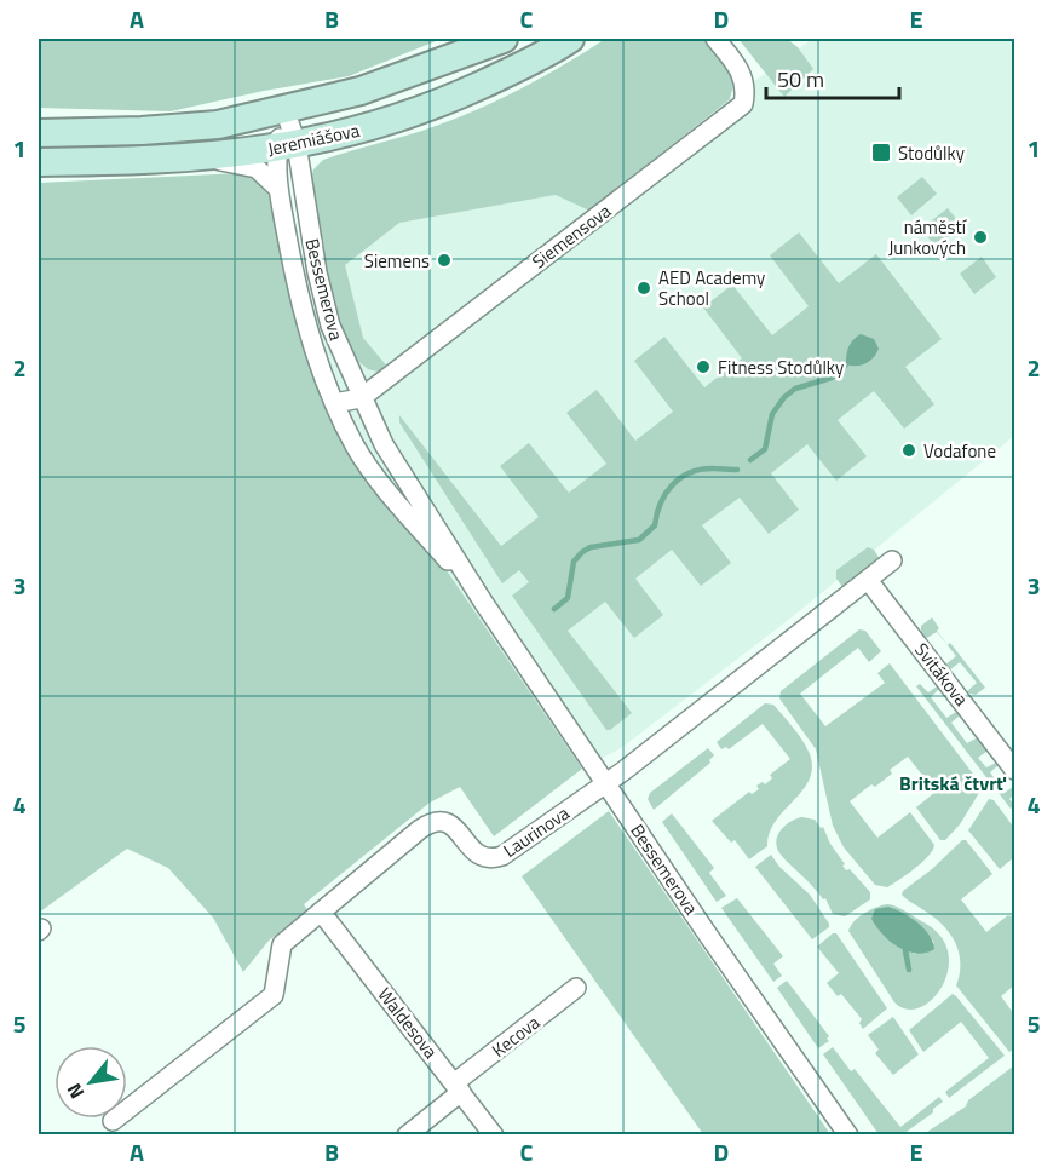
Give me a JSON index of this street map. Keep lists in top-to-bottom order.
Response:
{
  "streets": {
    "main road": ["Jeremiášova"],
    "street": [
      "Siemensova",
      "Bessemerova",
      "Svitákova",
      "Laurinova",
      "Waldesova",
      "Kecova"
    ]
  },
  "crossings": [
    ["Jeremiášova", "Bessemerova"],
    ["Siemensova", "Bessemerova"],
    ["Bessemerova", "Laurinova"],
    ["Svitákova", "Laurinova"],
    ["Laurinova", "Waldesova"],
    ["Waldesova", "Kecova"]
  ],
  "districts": ["Britská čtvrť"],
  "places": {
    "transit": ["Stodůlky"],
    "other": [
      "náměstí Junkových",
      "Siemens",
      "AED Academy School",
      "Fitness Stodůlky",
      "Vodafone"
    ]
  },
  "scale_bar": "50 m",
  "north": "bottom left",
  "grid": {
    "columns": [
      "A",
      "B",
      "C",
      "D",
      "E"
    ],
    "rows": [
      "1",
      "2",
      "3",
      "4",
      "5"
    ]
  }
}
